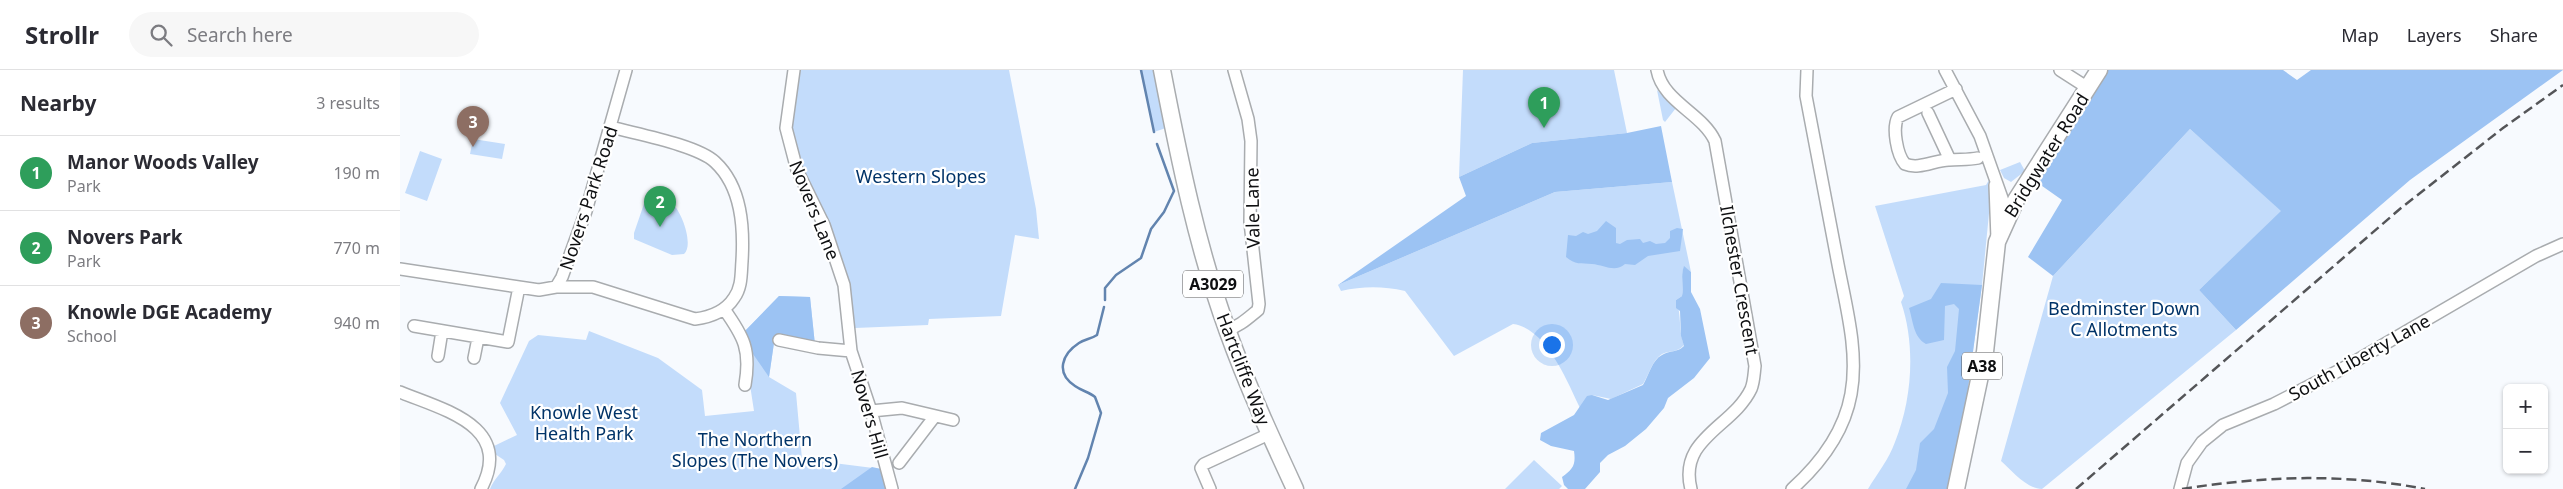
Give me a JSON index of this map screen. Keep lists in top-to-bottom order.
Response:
{
  "streets": {
    "highway": [
      "Bridgwater Road",
      "A3029",
      "A38",
      "Hartcliffe Way"
    ],
    "street": [
      "Novers Park Road",
      "Vale Lane",
      "Novers Lane",
      "Ilchester Crescent",
      "South Liberty Lane",
      "Novers Hill"
    ]
  },
  "crossings": [
    ["Bridgwater Road", "A38"],
    ["Vale Lane", "Hartcliffe Way"],
    ["Novers Lane", "Novers Hill"]
  ],
  "parks": [
    "Western Slopes",
    "Bedminster Down C Allotments",
    "Knowle West Health Park",
    "The Northern Slopes (The Novers)"
  ],
  "page": {
    "header": "Strollr",
    "search": "Search here",
    "nav": ["Map", "Layers", "Share"],
    "heading": ["Nearby", "3 results"],
    "pins": ["1", "3", "2"],
    "list": [
      {
        "mark": "1",
        "name": "Manor Woods Valley",
        "note": "Park",
        "value": "190 m"
      },
      {
        "mark": "2",
        "name": "Novers Park",
        "note": "Park",
        "value": "770 m"
      },
      {
        "mark": "3",
        "name": "Knowle DGE Academy",
        "note": "School",
        "value": "940 m"
      }
    ],
    "map_buttons": ["+", "−"]
  }
}
